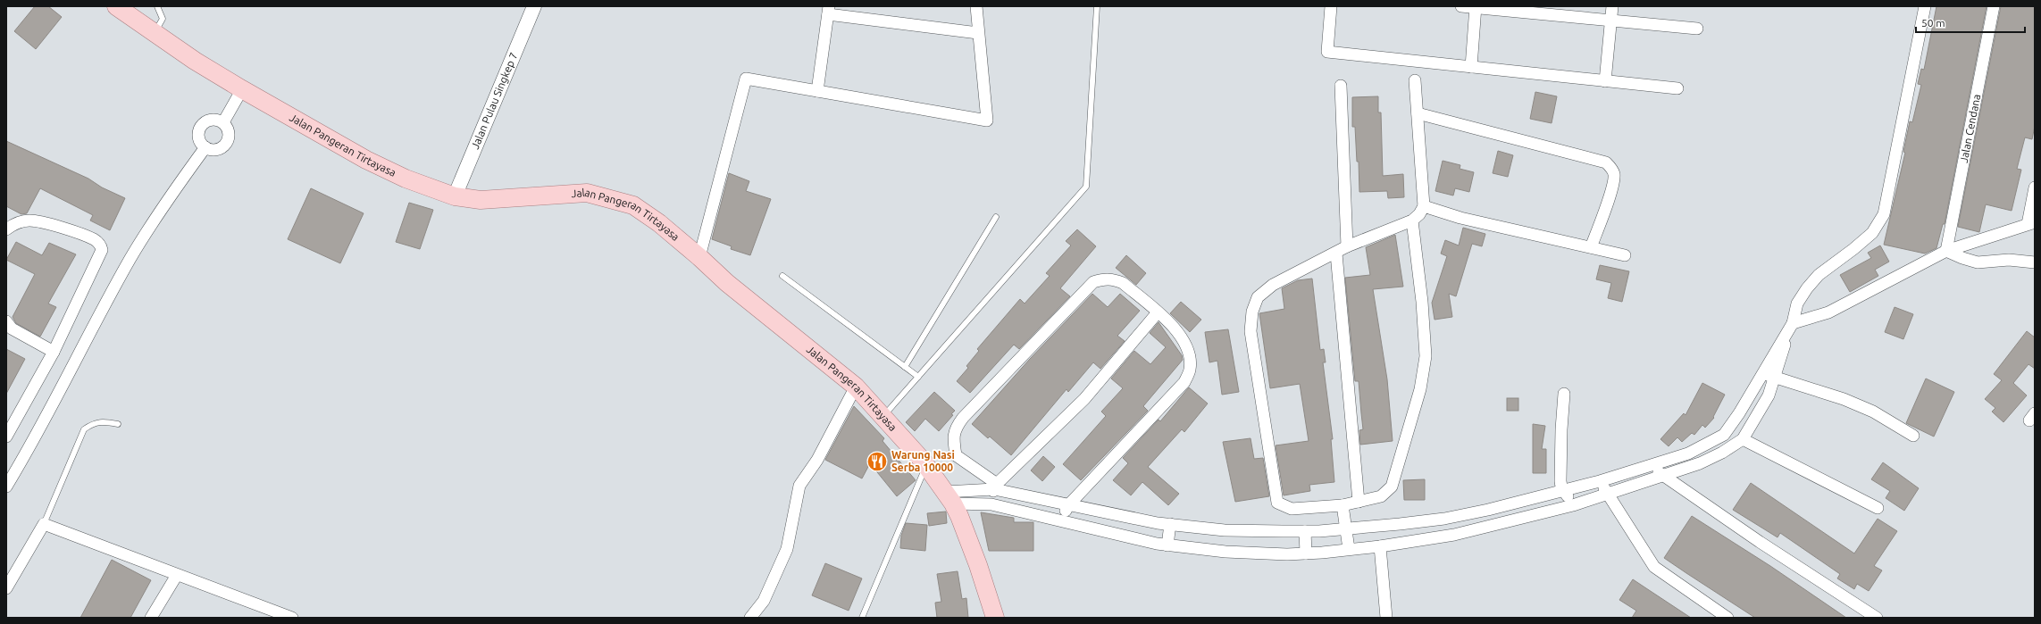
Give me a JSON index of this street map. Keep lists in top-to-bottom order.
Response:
{
  "streets": {
    "main road": ["Jalan Pangeran Tirtayasa"],
    "street": ["Jalan Pulau Singkep 7", "Jalan Cendana"]
  },
  "crossings": [
    ["Jalan Pulau Singkep 7", "Jalan Pangeran Tirtayasa"]
  ],
  "places": {
    "restaurant": ["Warung Nasi Serba 10000"]
  },
  "scale_bar": "50 m"
}
